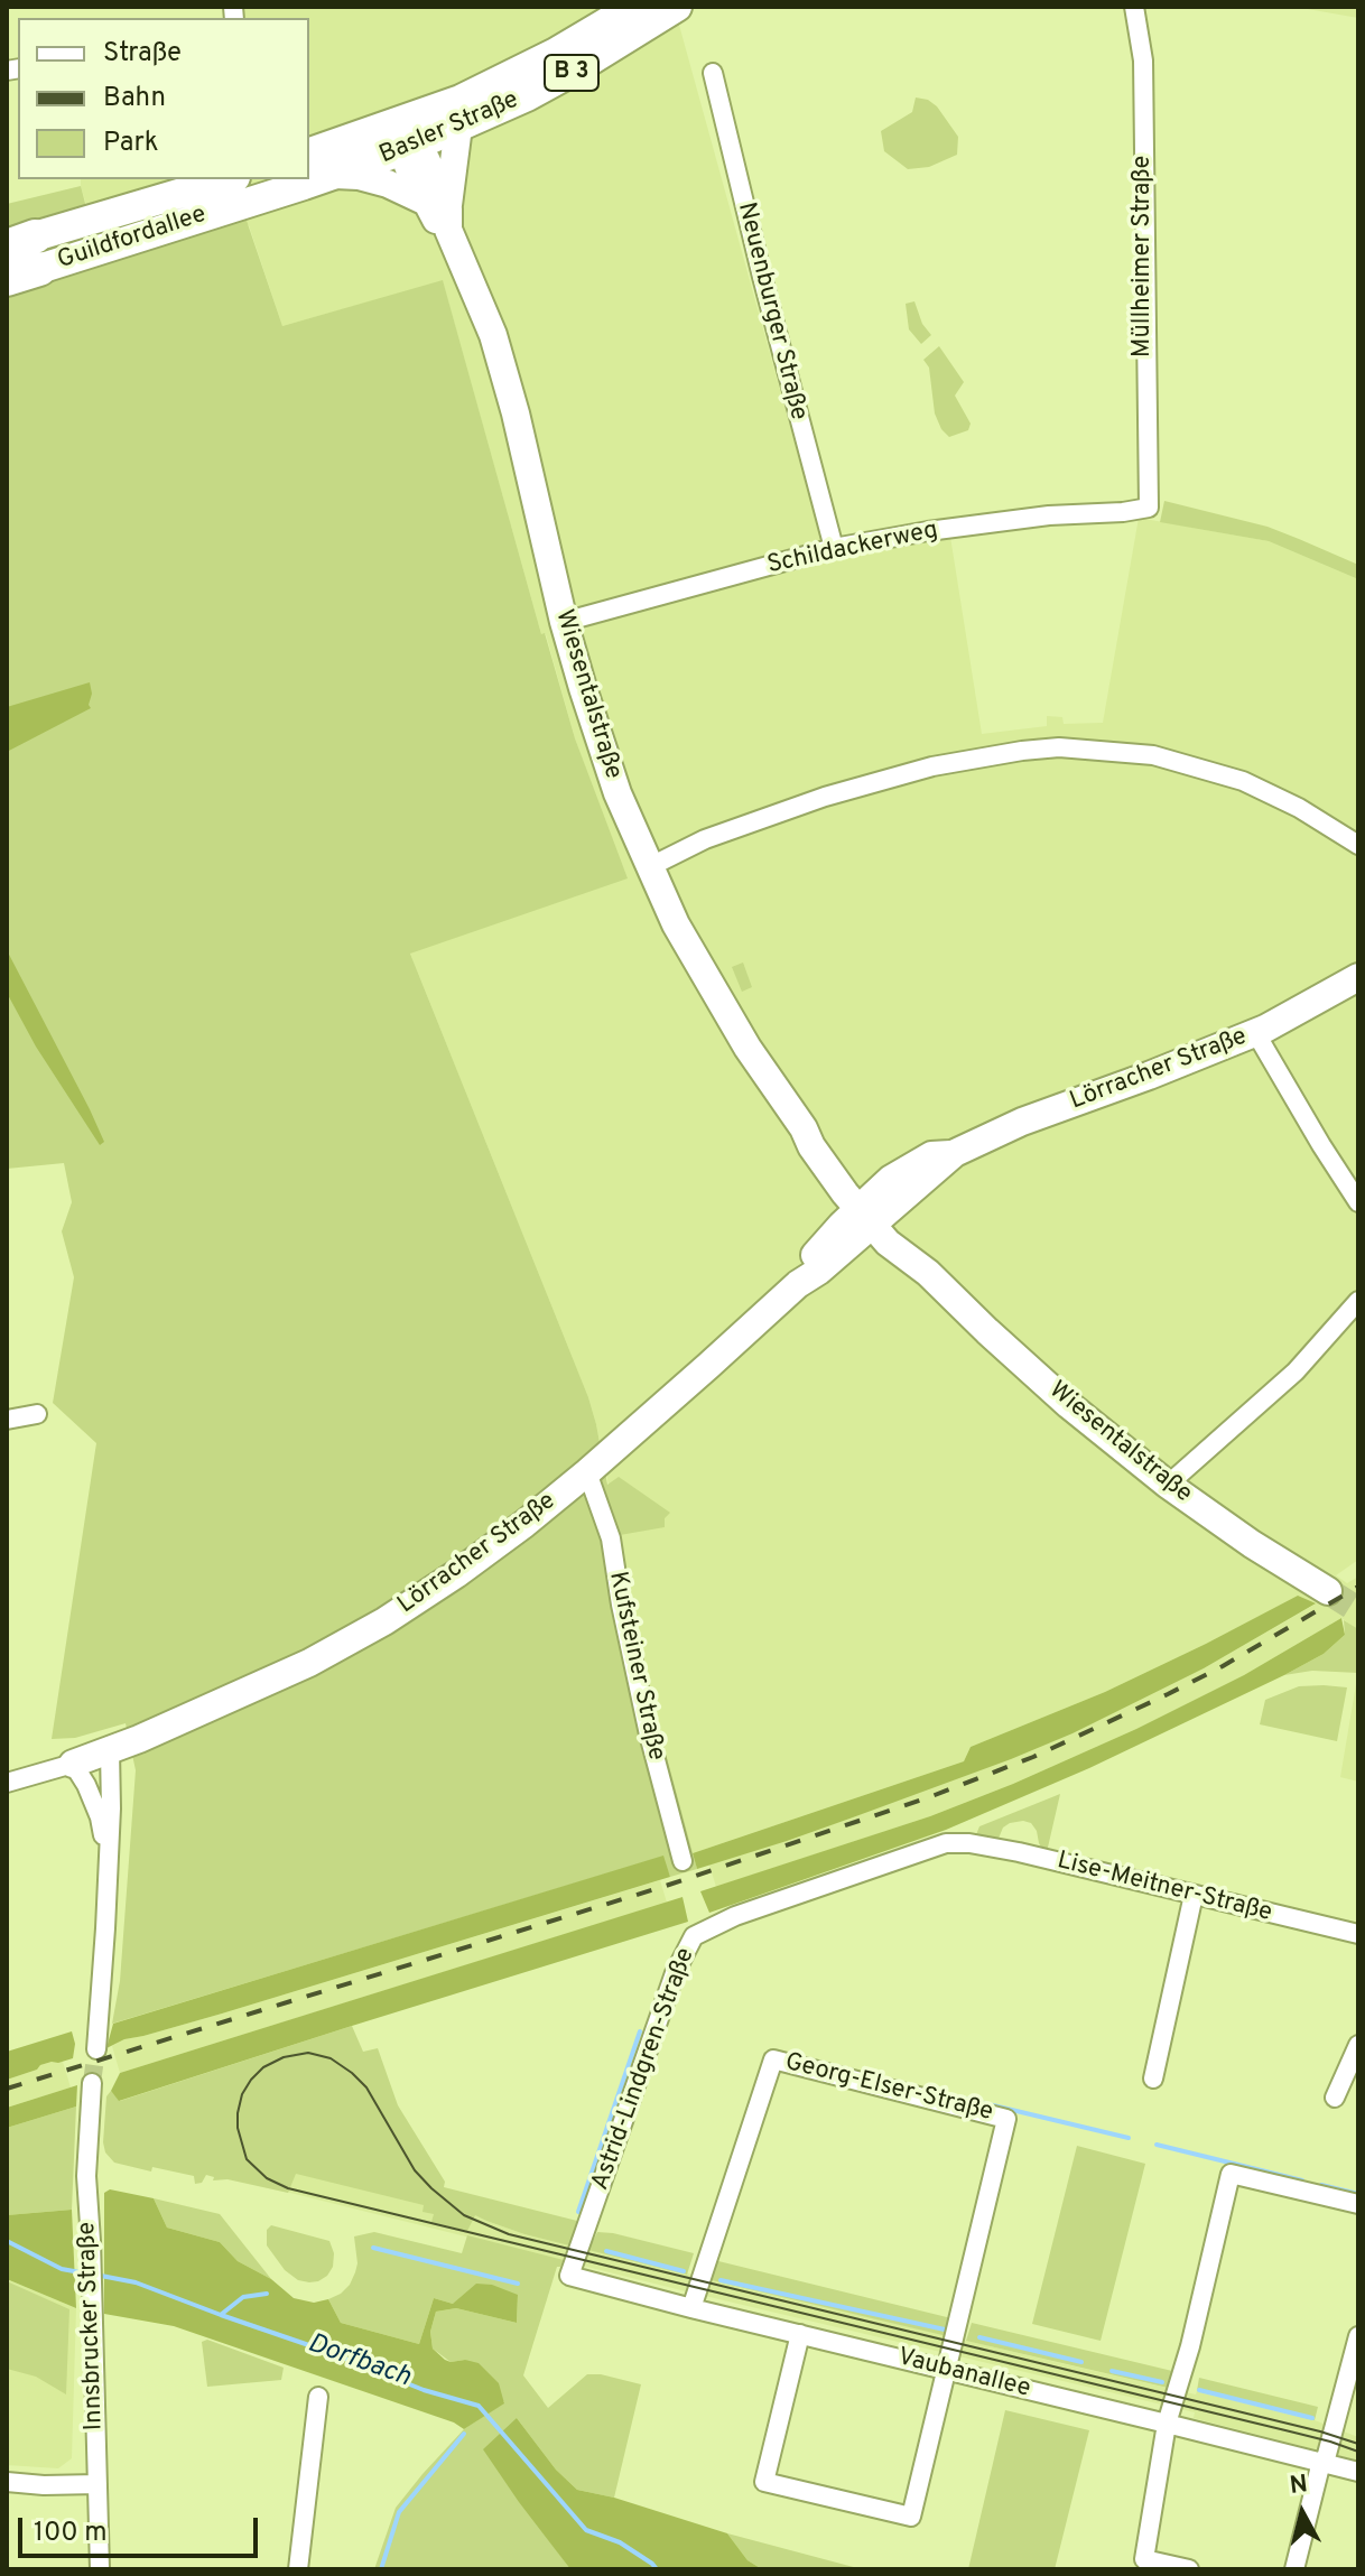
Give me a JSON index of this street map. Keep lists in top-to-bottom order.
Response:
{
  "streets": {
    "highway": ["B 3", "Guildfordallee"],
    "main road": ["Basler Straße", "Wiesentalstraße", "Lörracher Straße"],
    "street": [
      "Müllheimer Straße",
      "Neuenburger Straße",
      "Schildackerweg",
      "Kufsteiner Straße",
      "Lise-Meitner-Straße",
      "Astrid-Lindgren-Straße",
      "Georg-Elser-Straße",
      "Innsbrucker Straße",
      "Vaubanallee"
    ]
  },
  "crossings": [
    ["Basler Straße", "Wiesentalstraße"],
    ["Müllheimer Straße", "Schildackerweg"],
    ["Neuenburger Straße", "Schildackerweg"],
    ["Schildackerweg", "Wiesentalstraße"],
    ["Wiesentalstraße", "Lörracher Straße"],
    ["Lörracher Straße", "Kufsteiner Straße"],
    ["Lise-Meitner-Straße", "Astrid-Lindgren-Straße"],
    ["Astrid-Lindgren-Straße", "Vaubanallee"],
    ["Georg-Elser-Straße", "Vaubanallee"]
  ],
  "water": ["Dorfbach"],
  "legend": ["Straße", "Bahn", "Park"],
  "scale_bar": "100 m",
  "north": "top"
}
